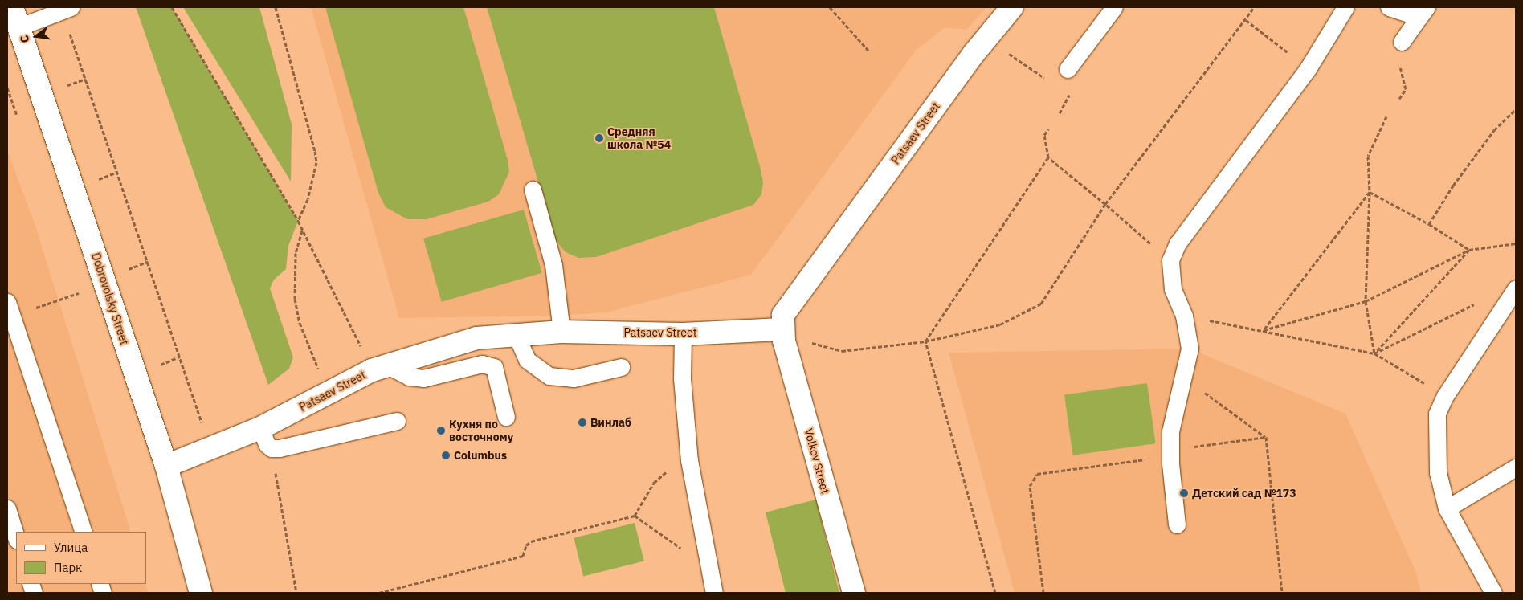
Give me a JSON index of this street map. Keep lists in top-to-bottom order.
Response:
{
  "streets": {
    "street": ["Patsaev Street", "Dobrovolsky Street", "Volkov Street"]
  },
  "crossings": [
    ["Patsaev Street", "Dobrovolsky Street"],
    ["Patsaev Street", "Volkov Street"]
  ],
  "places": [
    "Средняя школа №54",
    "Винлаб",
    "Кухня по восточному",
    "Columbus",
    "Детский сад №173"
  ],
  "legend": ["Улица", "Парк"],
  "north": "left"
}
